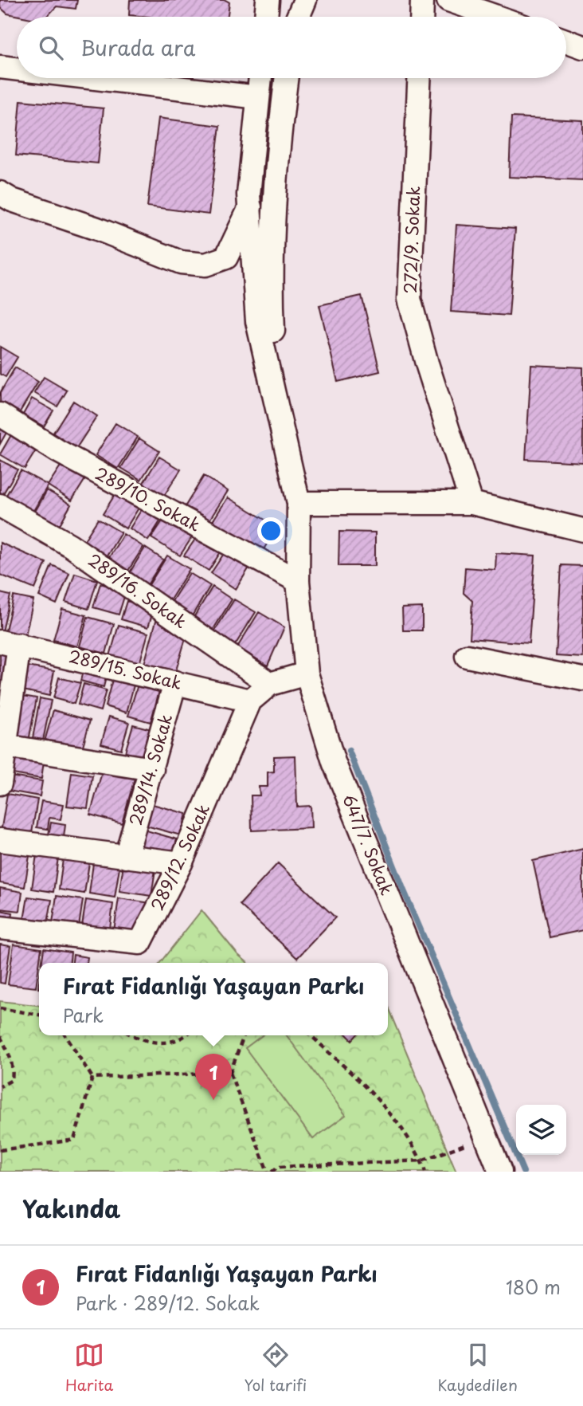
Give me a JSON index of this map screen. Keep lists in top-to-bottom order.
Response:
{
  "streets": {
    "street": [
      "272/9. Sokak",
      "289/10. Sokak",
      "289/16. Sokak",
      "289/15. Sokak",
      "289/14. Sokak",
      "647/7. Sokak",
      "289/12. Sokak"
    ]
  },
  "crossings": [
    ["289/10. Sokak", "647/7. Sokak"],
    ["289/16. Sokak", "289/12. Sokak"],
    ["289/15. Sokak", "289/14. Sokak"],
    ["289/15. Sokak", "289/12. Sokak"],
    ["647/7. Sokak", "289/12. Sokak"]
  ],
  "page": {
    "search": "Burada ara",
    "popup": ["Fırat Fidanlığı Yaşayan Parkı", "Park"],
    "pins": "1",
    "heading": "Yakında",
    "list": [
      {
        "mark": "1",
        "name": "Fırat Fidanlığı Yaşayan Parkı",
        "note": "Park · 289/12. Sokak",
        "value": "180 m"
      }
    ],
    "nav": ["Harita", "Yol tarifi", "Kaydedilen"]
  }
}
